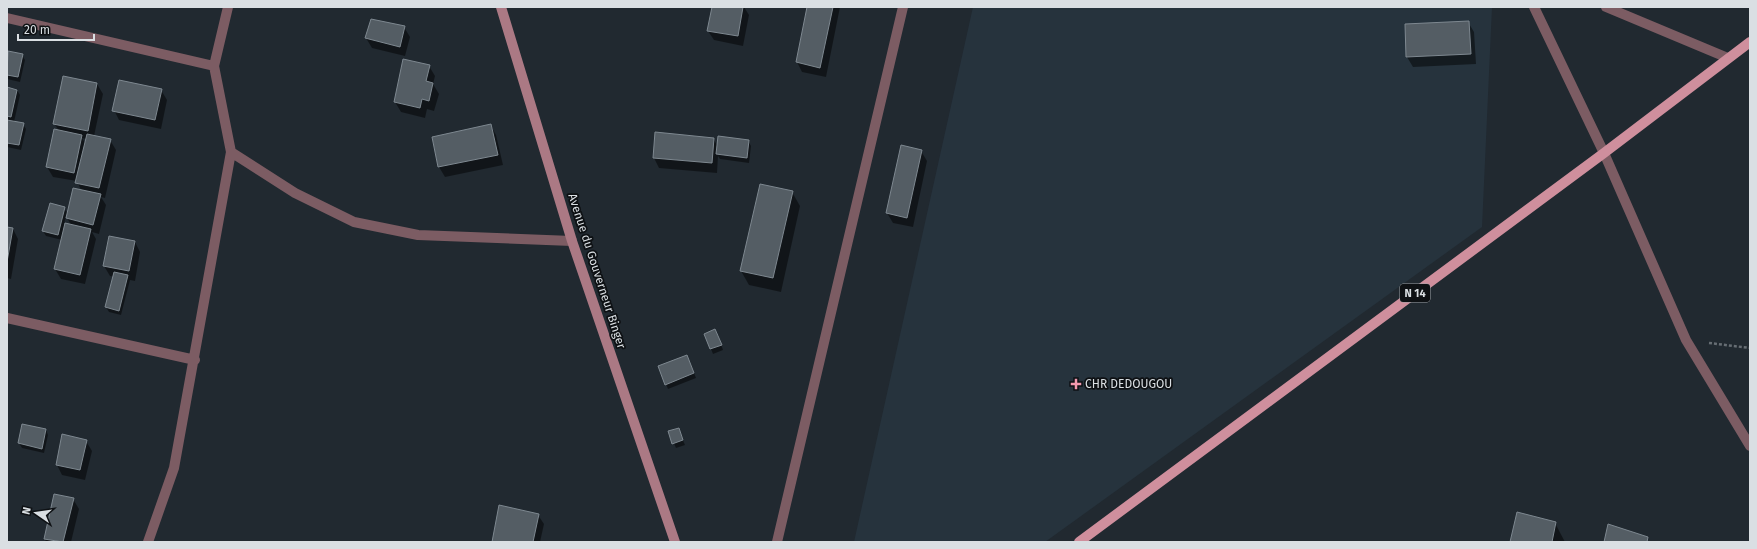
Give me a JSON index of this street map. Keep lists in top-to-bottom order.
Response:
{
  "streets": {
    "main road": ["Avenue du Gouverneur Binger", "N 14"]
  },
  "places": {
    "health": ["CHR DEDOUGOU"]
  },
  "scale_bar": "20 m",
  "north": "left"
}
